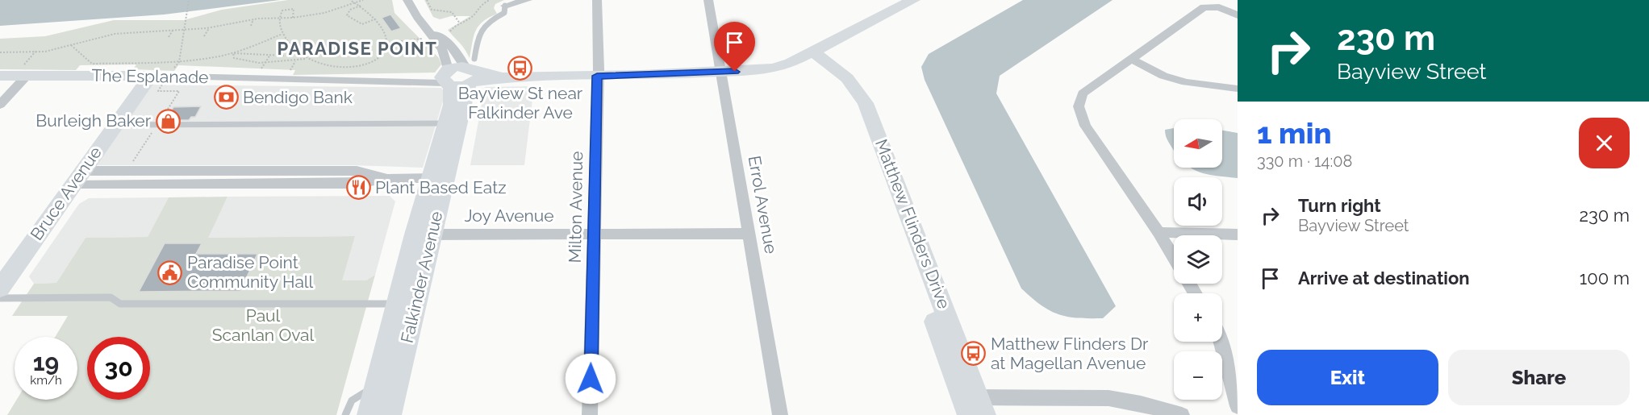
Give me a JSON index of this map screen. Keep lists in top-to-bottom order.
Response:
{
  "streets": {
    "street": [
      "The Esplanade",
      "Bruce Avenue",
      "Errol Avenue",
      "Milton Avenue",
      "Joy Avenue",
      "Matthew Flinders Drive",
      "Falkinder Avenue"
    ]
  },
  "crossings": [
    ["The Esplanade", "Bruce Avenue"],
    ["The Esplanade", "Falkinder Avenue"],
    ["Errol Avenue", "Joy Avenue"],
    ["Milton Avenue", "Joy Avenue"],
    ["Joy Avenue", "Falkinder Avenue"]
  ],
  "districts": ["PARADISE POINT"],
  "parks": ["Paul Scanlan Oval"],
  "places": {
    "bus stop": ["Bayview St near Falkinder Ave", "Matthew Flinders Dr at Magellan Avenue"],
    "bank": ["Bendigo Bank"],
    "shop": ["Burleigh Baker"],
    "restaurant": ["Plant Based Eatz"],
    "public building": ["Paradise Point Community Hall"]
  },
  "north": "left",
  "page": {
    "turn": ["230 m", "Bayview Street"],
    "heading": ["1 min", "330 m · 14:08"],
    "map_buttons": ["+", "−"],
    "list": [
      {
        "name": "Turn right",
        "note": "Bayview Street",
        "value": "230 m"
      },
      {
        "name": "Arrive at destination",
        "value": "100 m"
      }
    ],
    "speed": "19 km/h",
    "limit": "30",
    "buttons": ["Exit", "Share"]
  }
}
